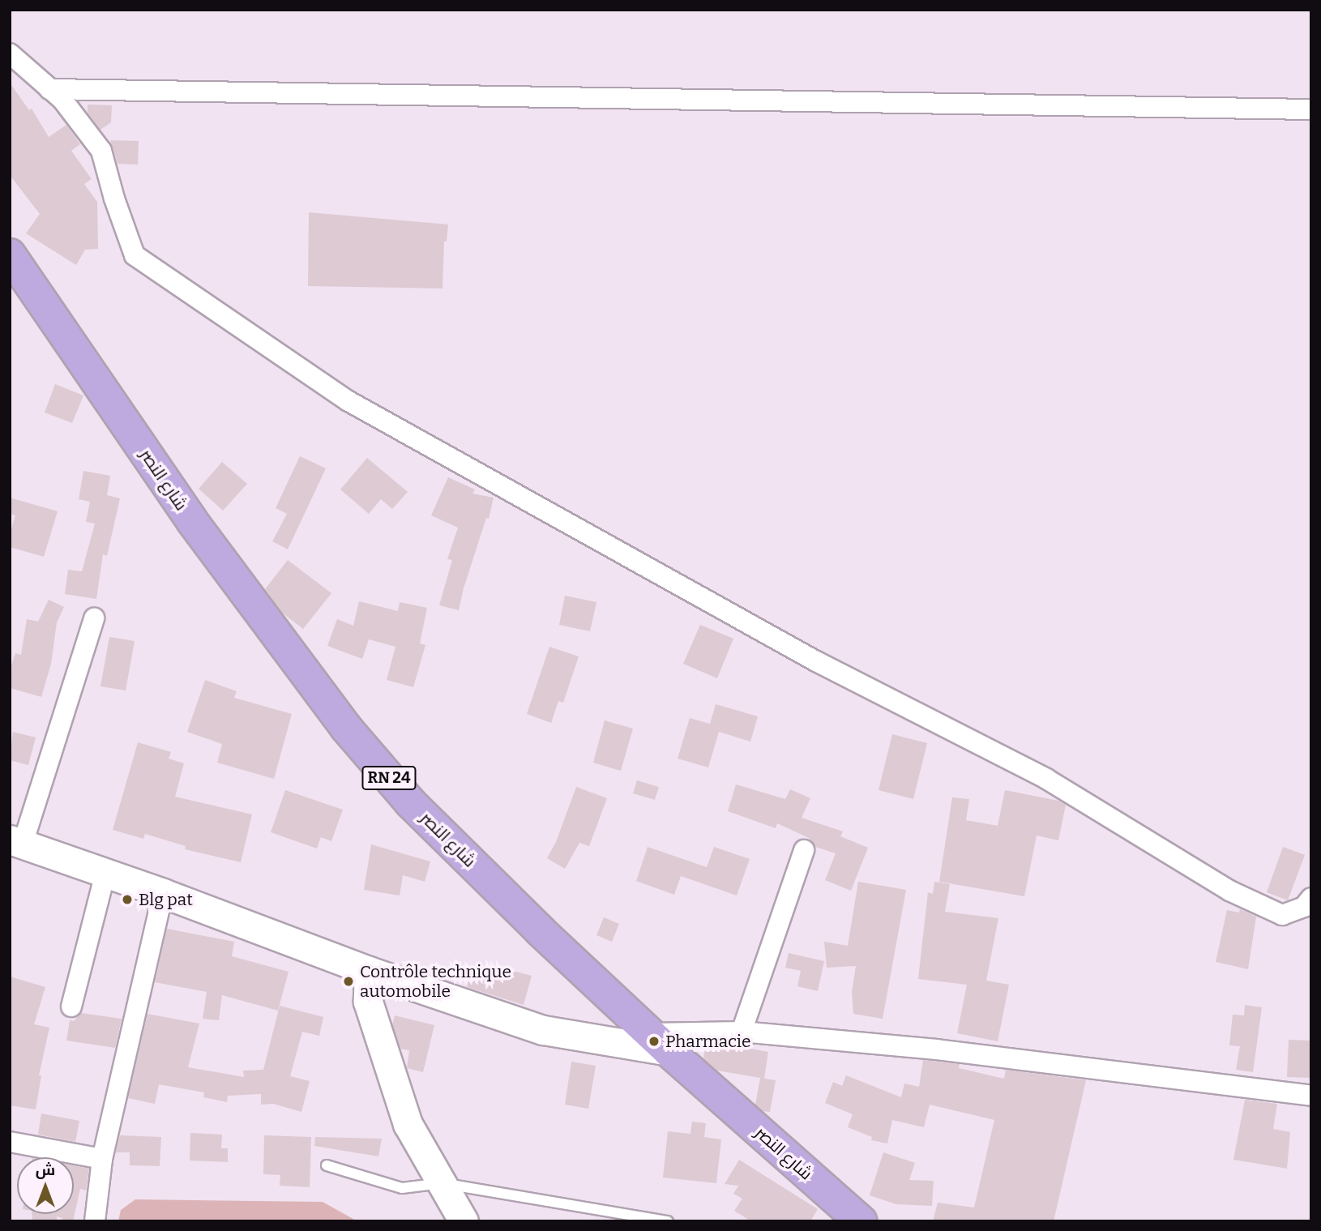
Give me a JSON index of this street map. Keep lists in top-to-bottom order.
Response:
{
  "streets": {
    "main road": ["شارع النصر", "RN 24"]
  },
  "places": ["Blg pat", "Contrôle technique automobile", "Pharmacie"],
  "north": "top"
}
